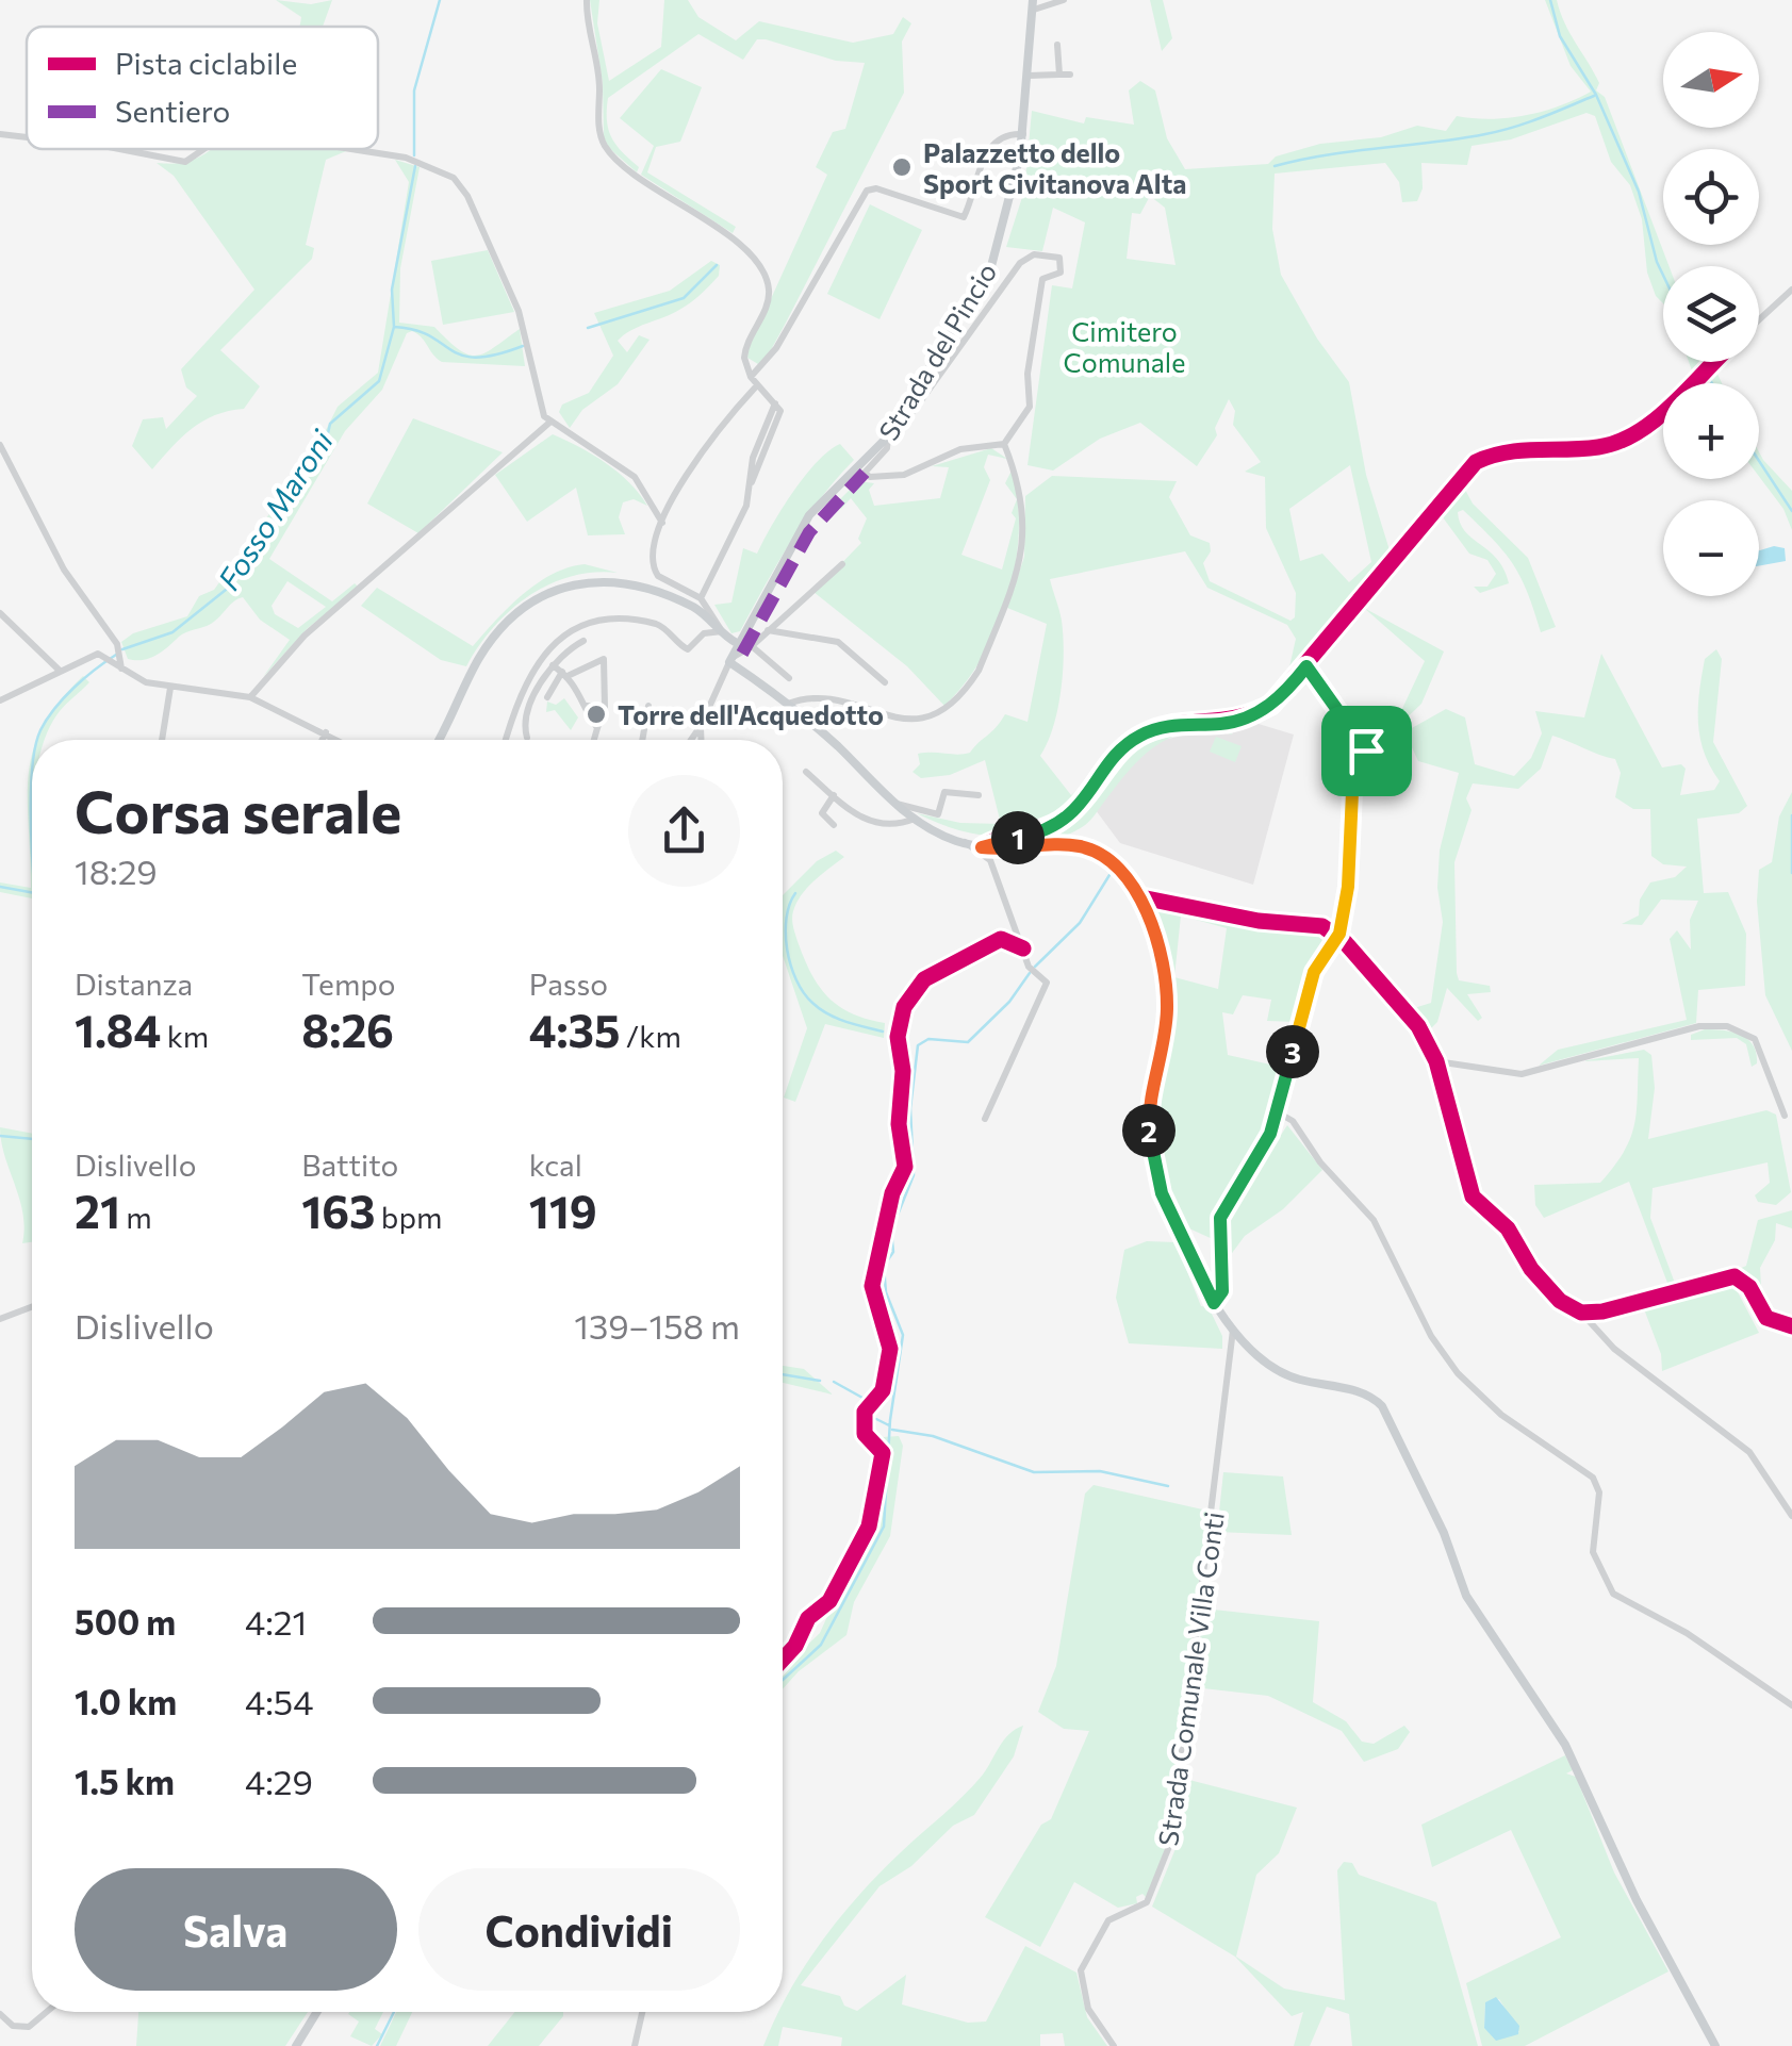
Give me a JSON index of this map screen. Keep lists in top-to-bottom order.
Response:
{
  "streets": {
    "main road": ["Strada del Pincio"],
    "street": ["Strada Comunale Villa Conti"]
  },
  "water": ["Fosso Maroni"],
  "parks": ["Cimitero Comunale"],
  "places": ["Palazzetto dello Sport Civitanova Alta", "Torre dell'Acquedotto"],
  "legend": ["Pista ciclabile", "Sentiero"],
  "north": "right",
  "page": {
    "map_buttons": ["+", "−"],
    "heading": ["Corsa serale", "18:29"],
    "pins": ["1", "3", "2"],
    "stats": [
      ["Distanza", "1.84 km"],
      ["Tempo", "8:26"],
      ["Passo", "4:35 /km"],
      ["Dislivello", "21 m"],
      ["Battito", "163 bpm"],
      ["kcal", "119"]
    ],
    "chart": ["Dislivello", "139–158 m"],
    "list": [
      {
        "name": "500 m",
        "note": "4:21"
      },
      {
        "name": "1.0 km",
        "note": "4:54"
      },
      {
        "name": "1.5 km",
        "note": "4:29"
      }
    ],
    "buttons": ["Salva", "Condividi"]
  }
}
